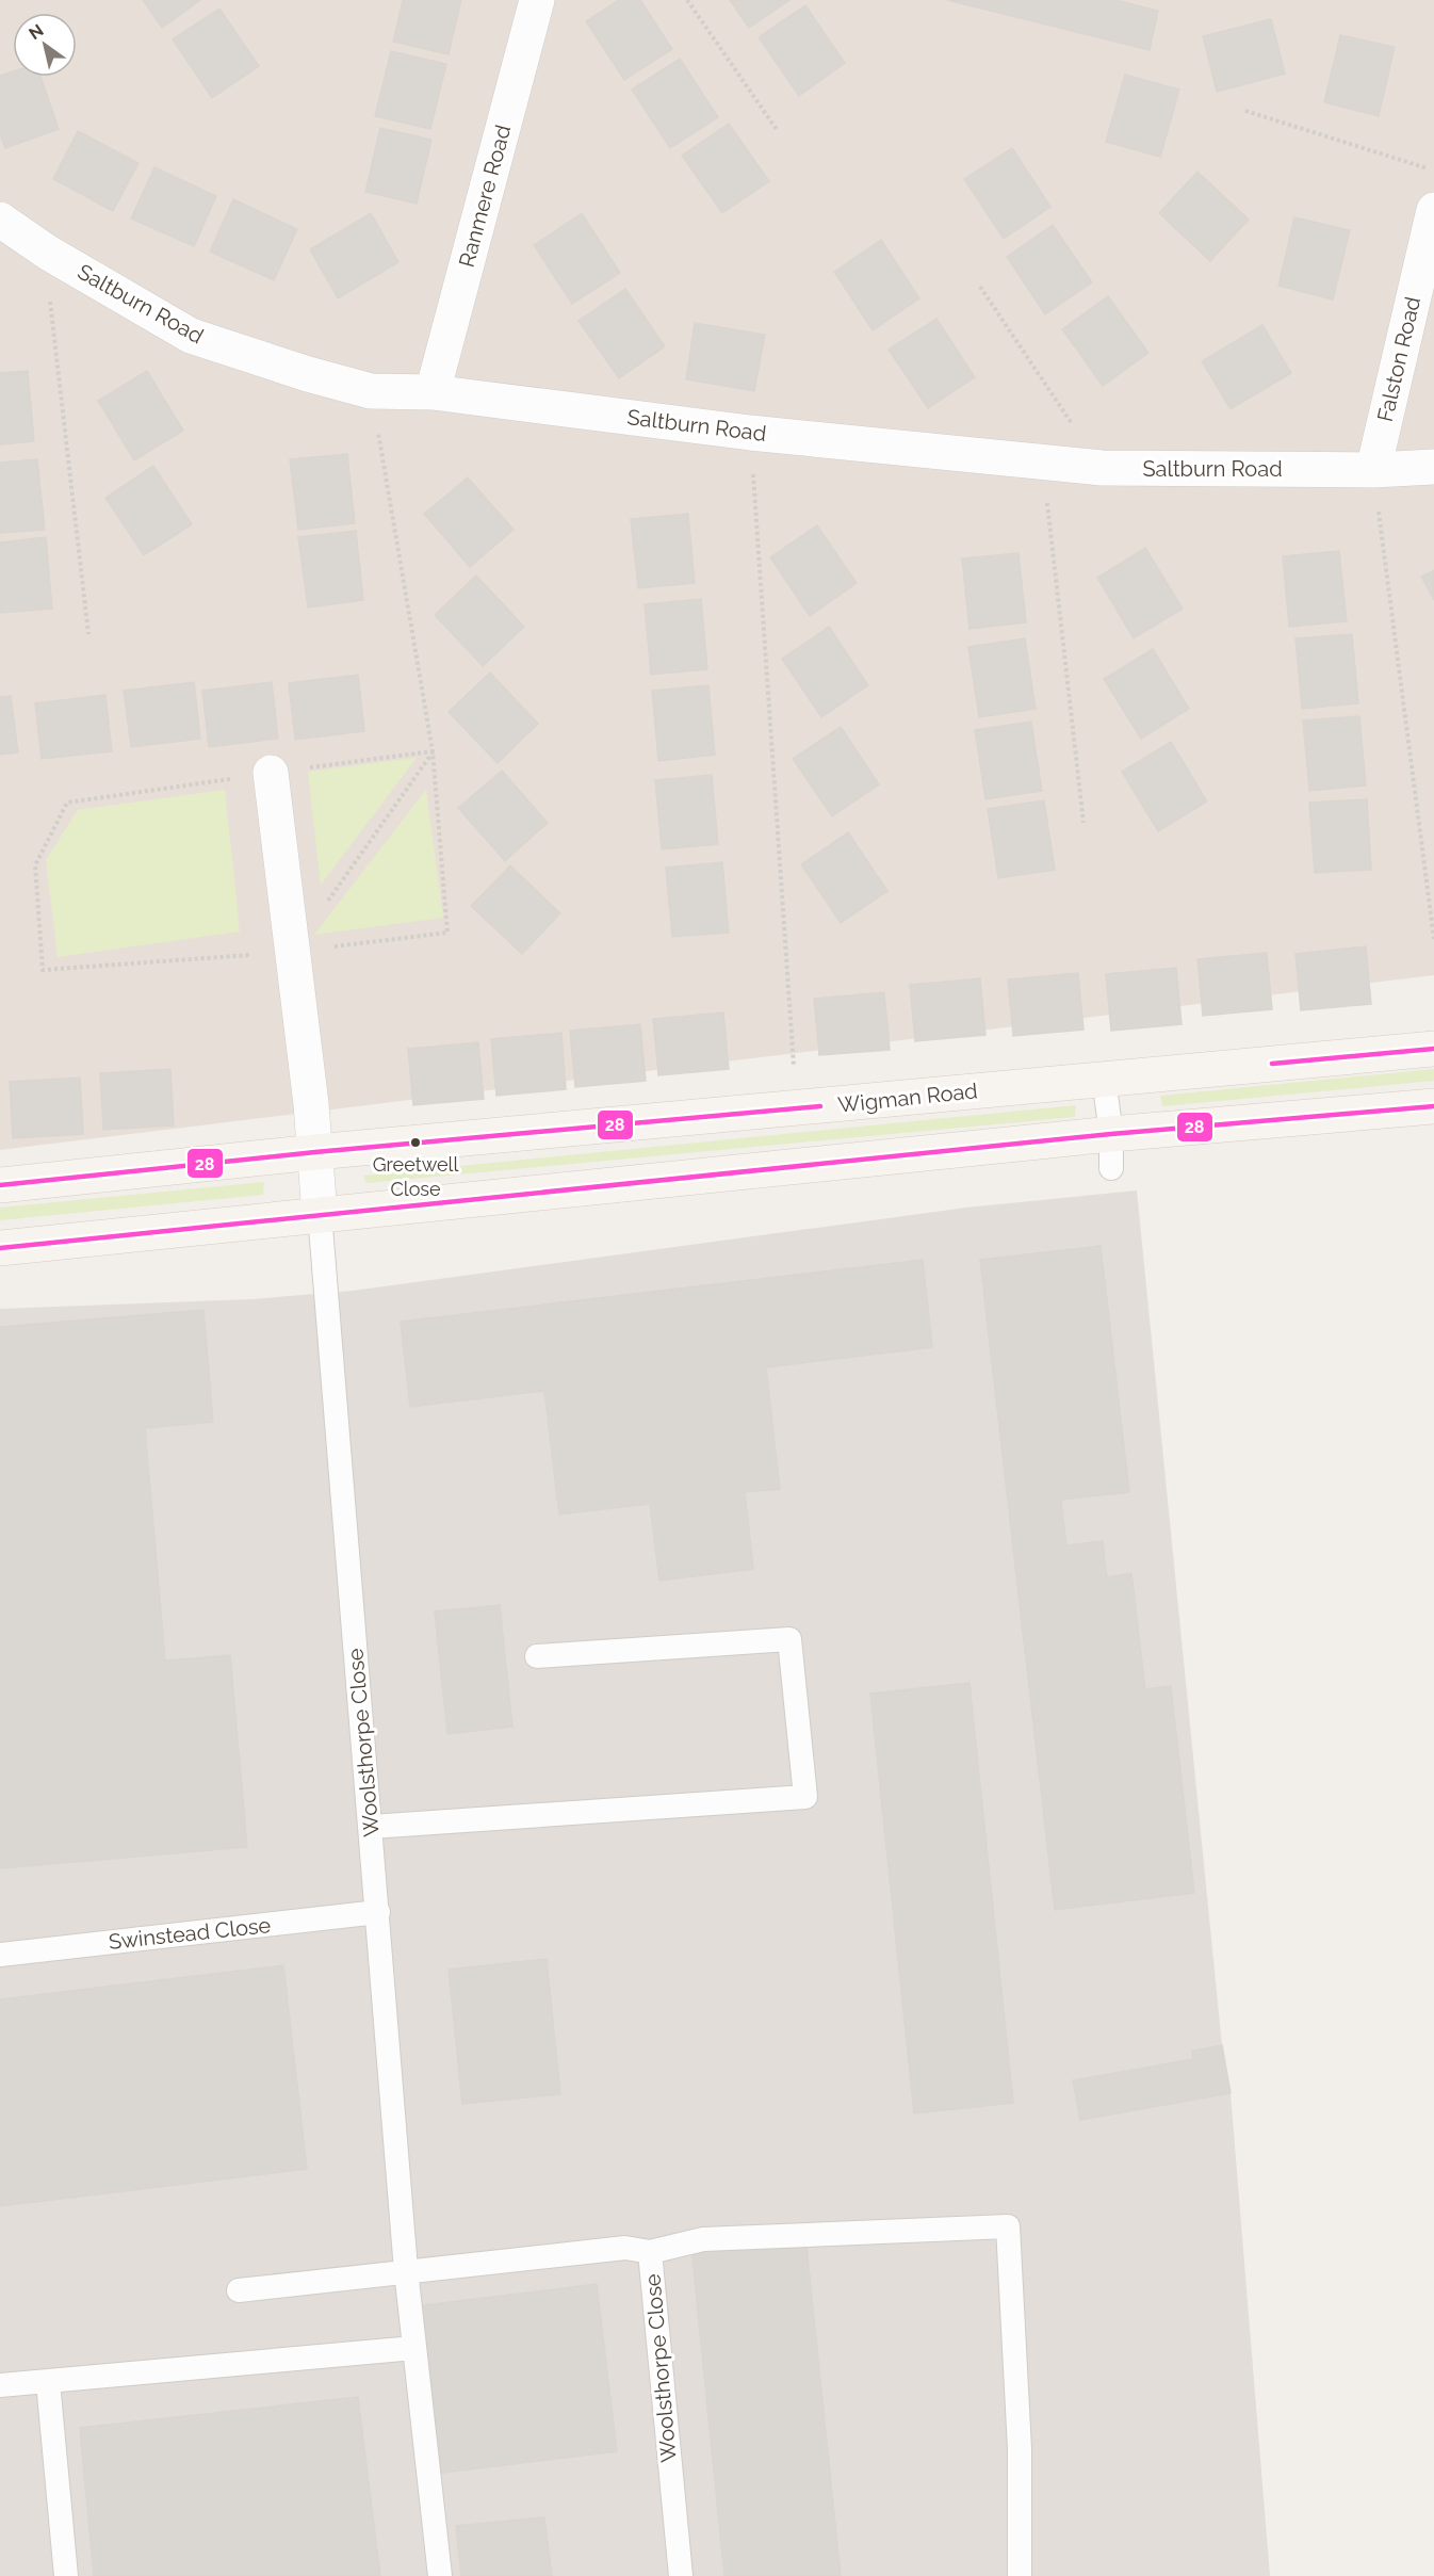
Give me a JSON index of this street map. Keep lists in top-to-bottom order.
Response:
{
  "streets": {
    "street": [
      "Ranmere Road",
      "Saltburn Road",
      "Falston Road",
      "Wigman Road"
    ],
    "lane": ["Woolsthorpe Close", "Swinstead Close"]
  },
  "crossings": [
    ["Ranmere Road", "Saltburn Road"],
    ["Saltburn Road", "Falston Road"],
    ["Woolsthorpe Close", "Swinstead Close"]
  ],
  "places": ["Greetwell Close"],
  "lines": ["transit line 28"],
  "north": "top left"
}
